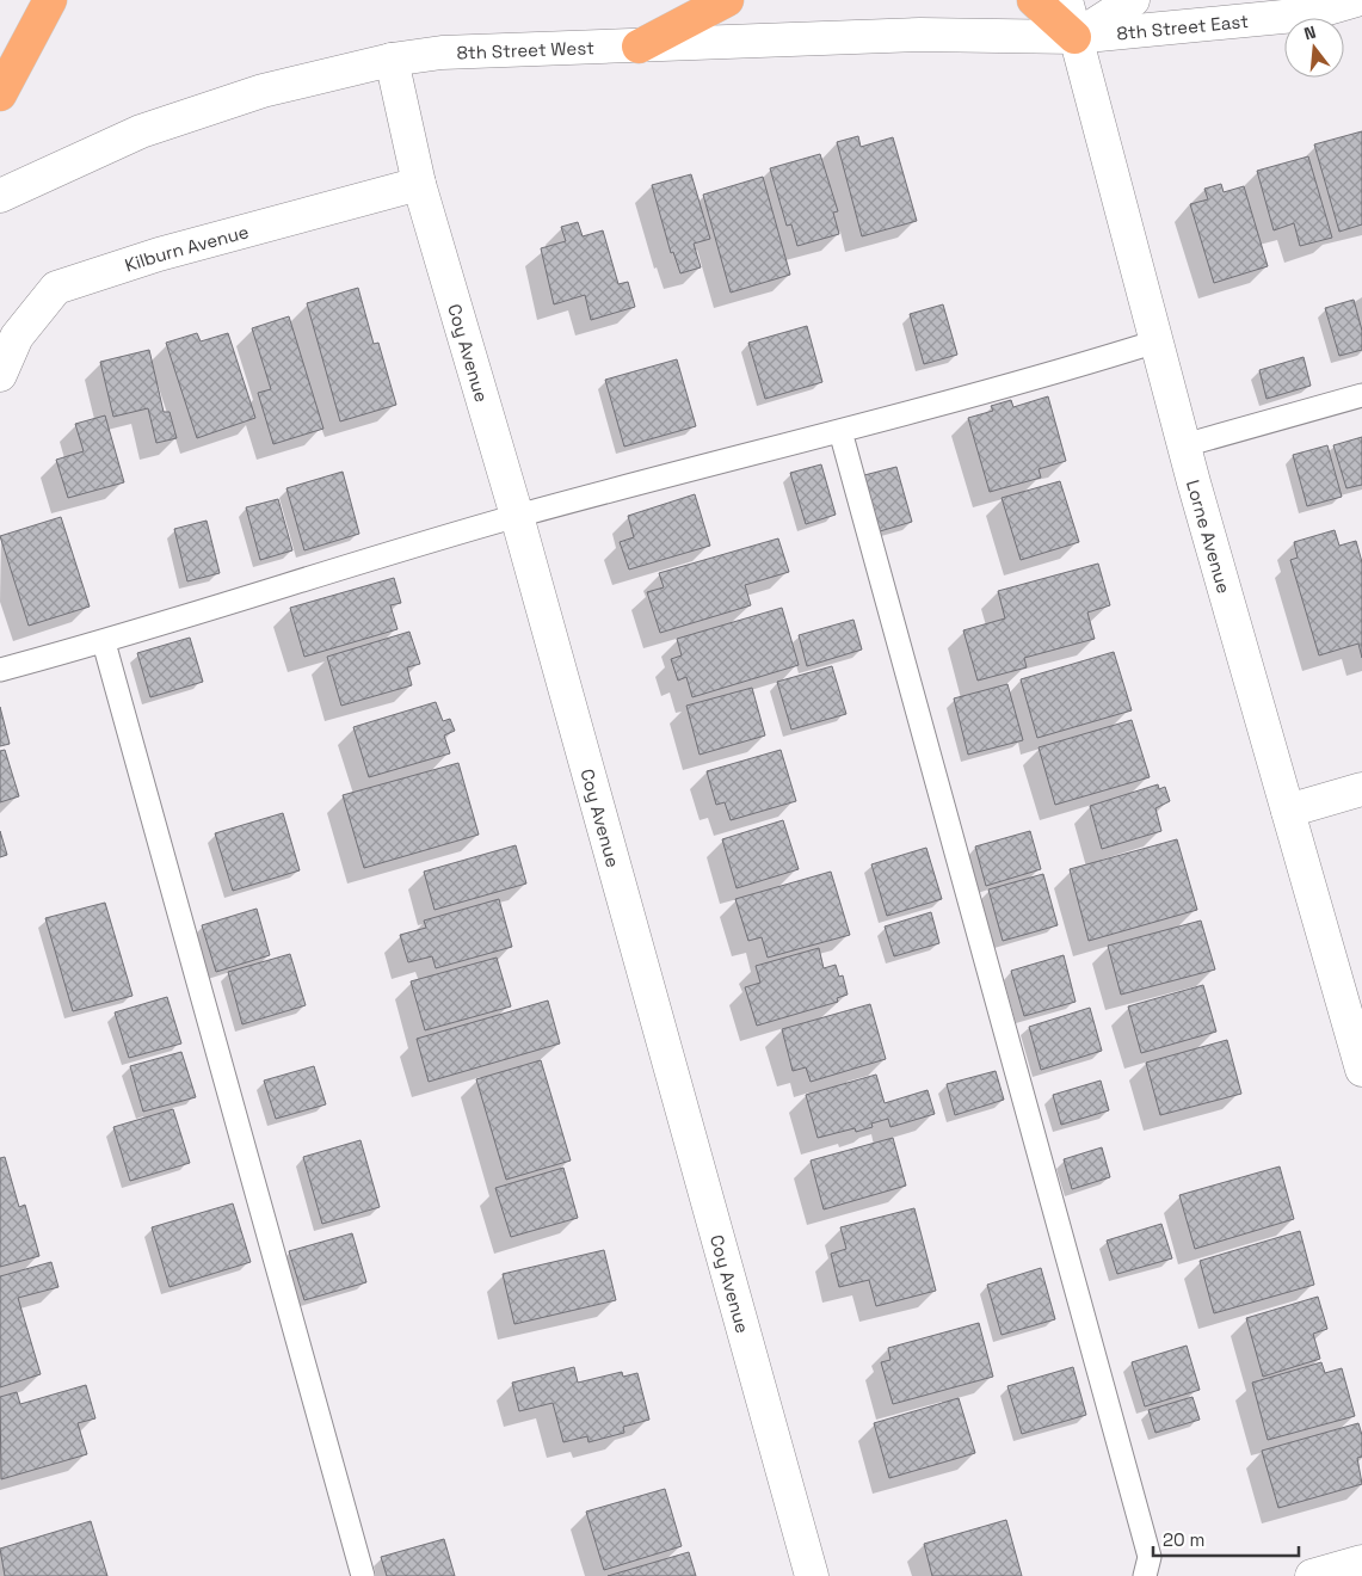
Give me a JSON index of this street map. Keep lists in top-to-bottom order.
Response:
{
  "streets": {
    "street": [
      "8th Street East",
      "8th Street West",
      "Kilburn Avenue",
      "Coy Avenue",
      "Lorne Avenue"
    ]
  },
  "crossings": [
    ["8th Street East", "8th Street West"],
    ["8th Street East", "Lorne Avenue"],
    ["8th Street West", "Coy Avenue"],
    ["8th Street West", "Lorne Avenue"],
    ["Kilburn Avenue", "Coy Avenue"]
  ],
  "scale_bar": "20 m",
  "north": "top"
}
